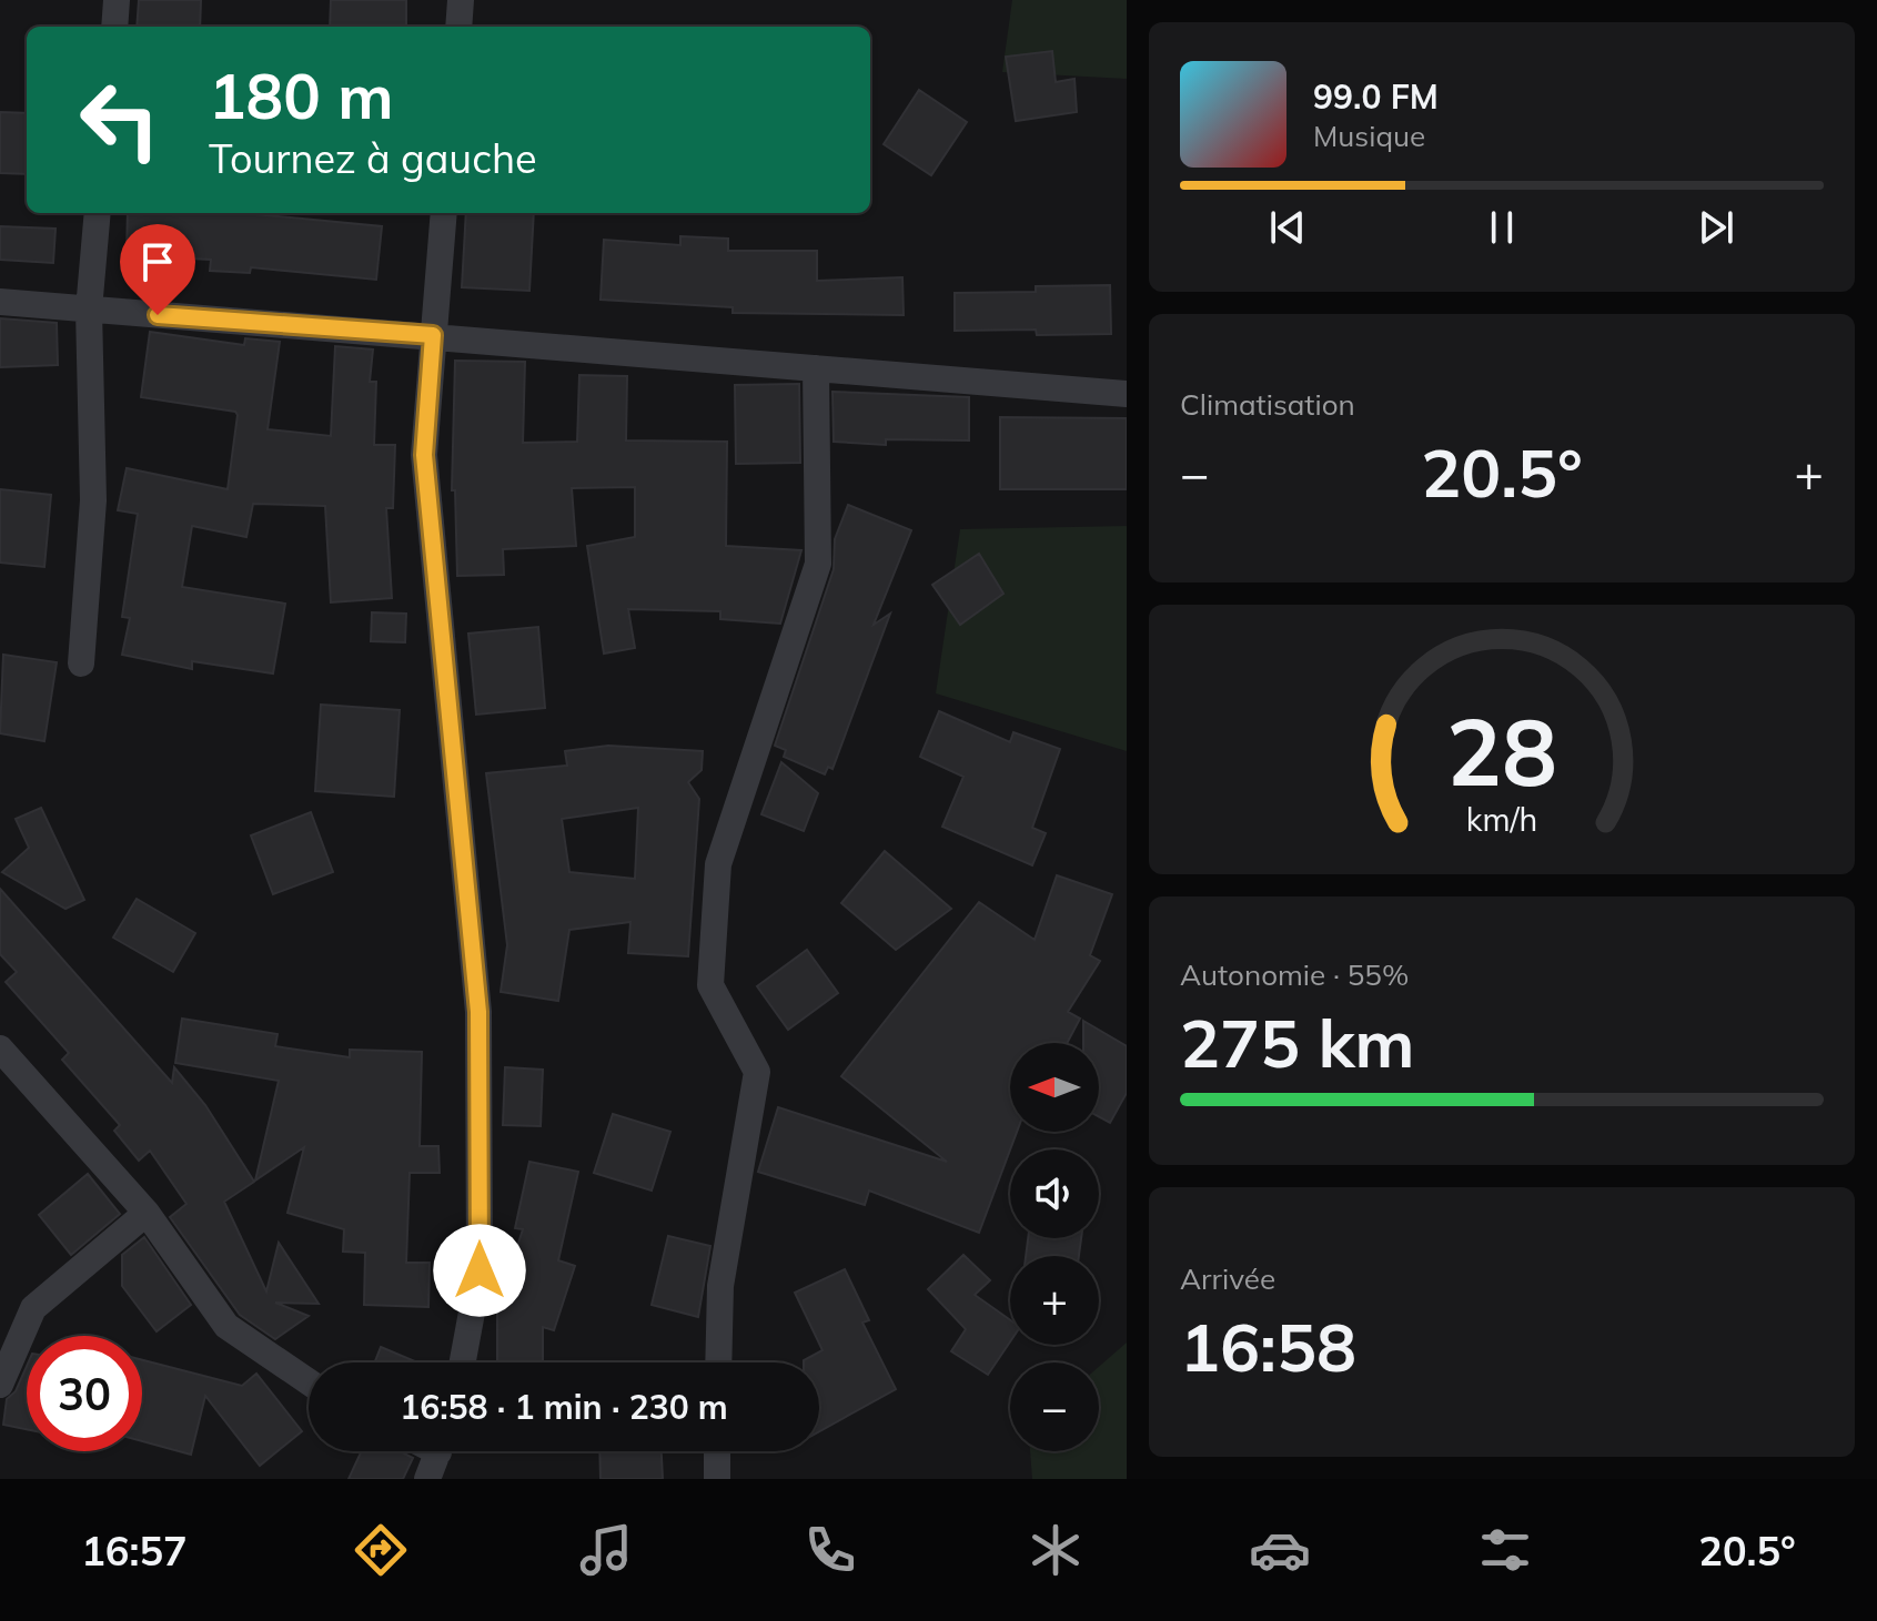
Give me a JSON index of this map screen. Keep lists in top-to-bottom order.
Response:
{
  "north": "left",
  "page": {
    "turn": ["180 m", "Tournez à gauche"],
    "song": ["99.0 FM", "Musique"],
    "tile": [
      "Climatisation",
      ["Autonomie · 55%", "275 km"],
      ["Arrivée", "16:58"]
    ],
    "heat": ["−", "20.5°", "+"],
    "map_buttons": ["+", "−"],
    "limit": "30",
    "trip": "16:58 · 1 min · 230 m",
    "tabs": ["16:57", "20.5°"],
    "gauge": ["28", "km/h"]
  }
}
